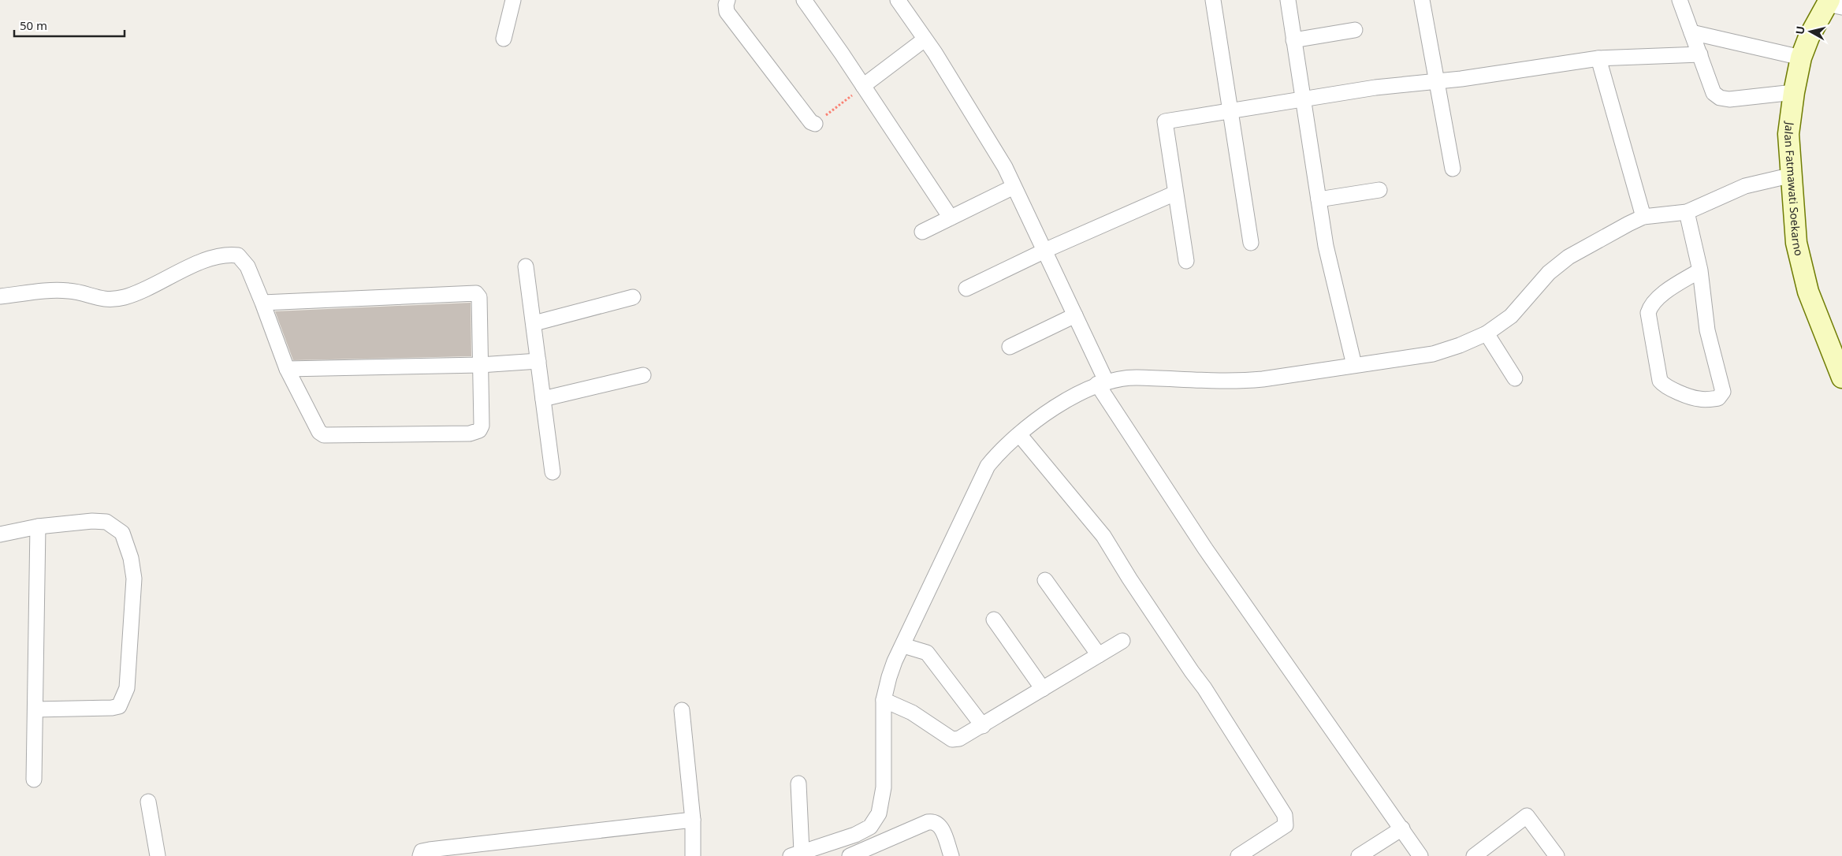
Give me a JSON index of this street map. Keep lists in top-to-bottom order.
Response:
{
  "streets": {
    "main road": ["Jalan Fatmawati Soekarno"]
  },
  "scale_bar": "50 m",
  "north": "left"
}
